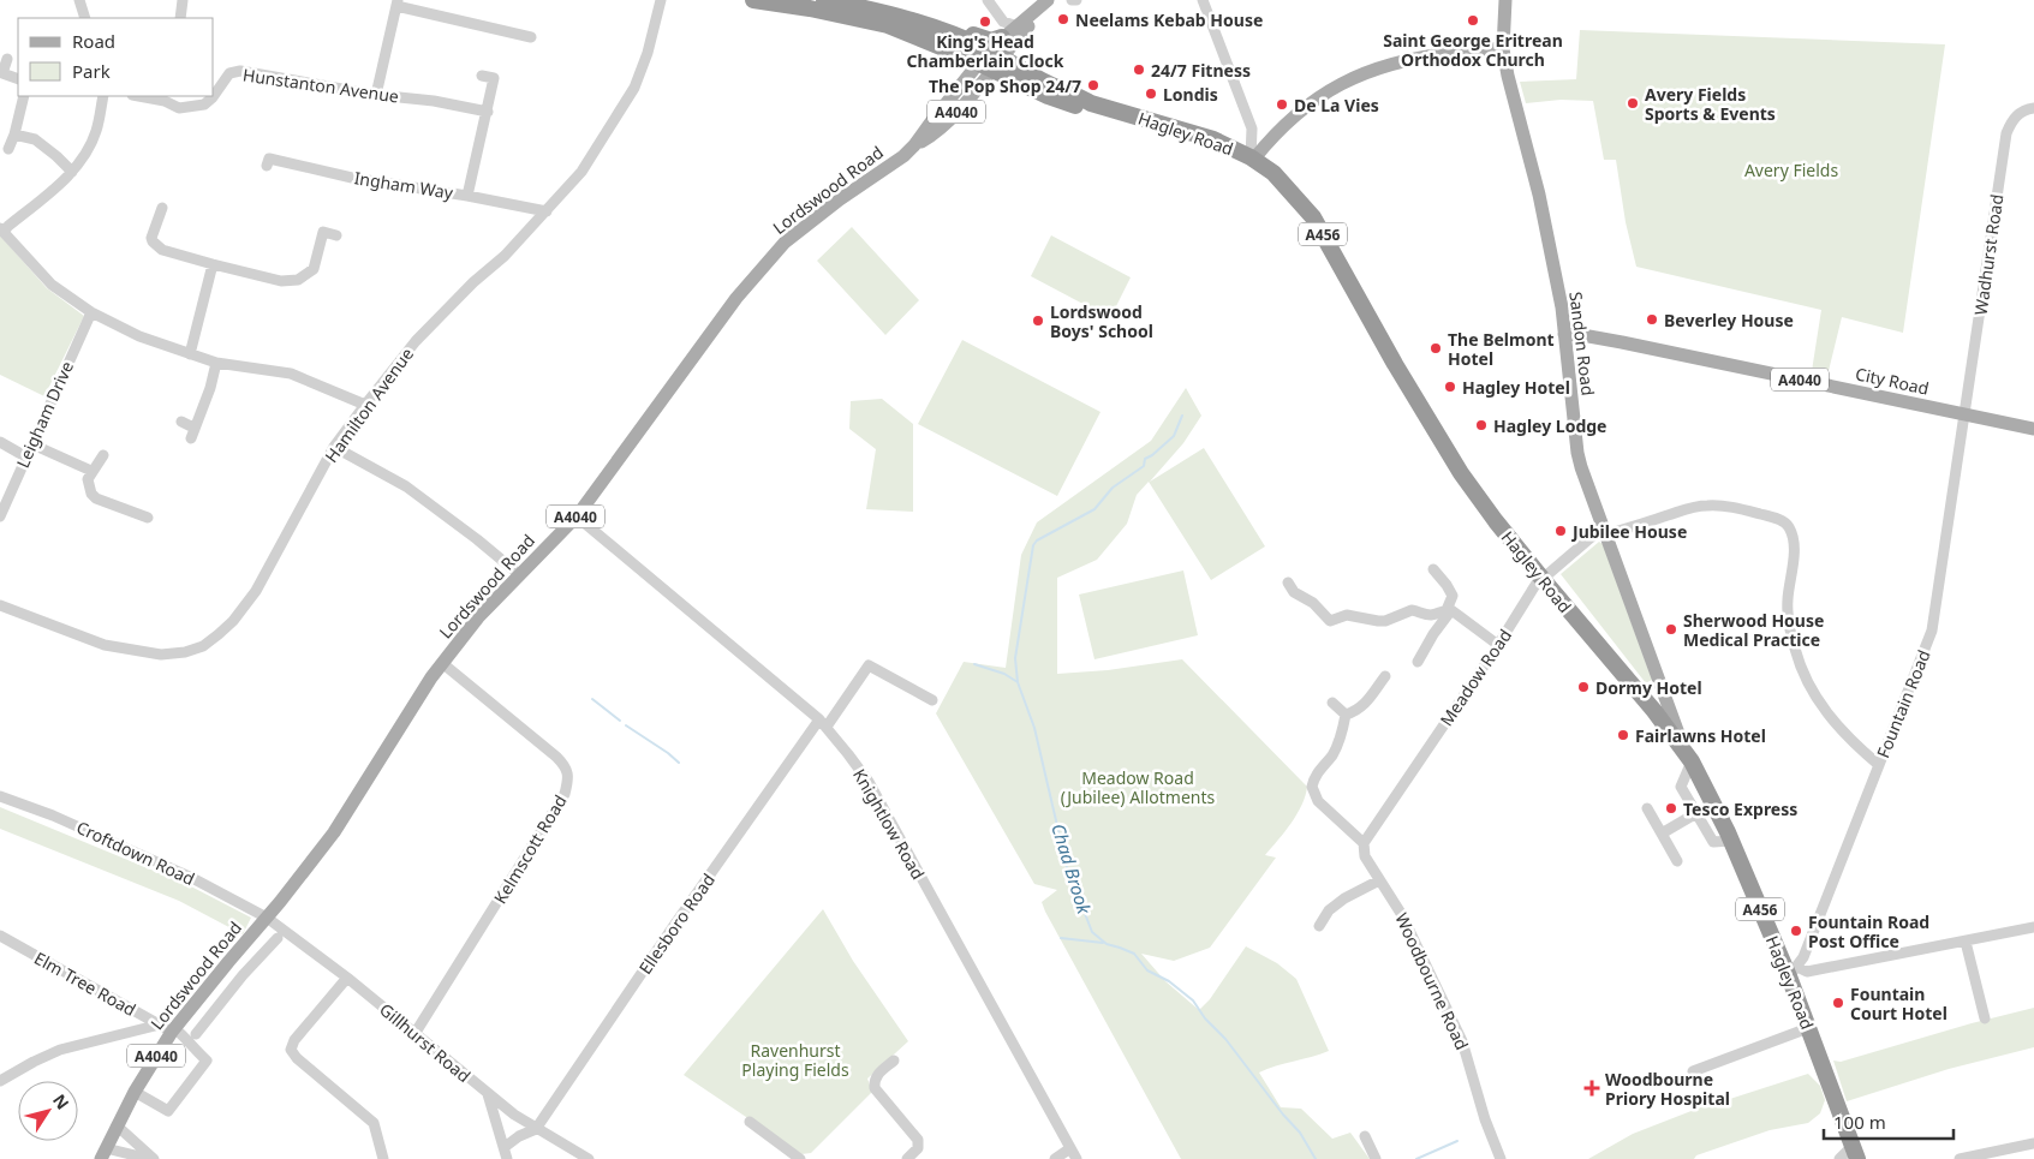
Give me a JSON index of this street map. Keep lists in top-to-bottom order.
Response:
{
  "streets": {
    "highway": ["Hagley Road", "A456"],
    "main road": [
      "A4040",
      "Lordswood Road",
      "Sandon Road",
      "City Road"
    ],
    "street": [
      "Hunstanton Avenue",
      "Ingham Way",
      "Wadhurst Road",
      "Hamilton Avenue",
      "Leigham Drive",
      "Meadow Road",
      "Fountain Road",
      "Knightlow Road",
      "Kelmscott Road",
      "Croftdown Road",
      "Ellesboro Road",
      "Woodbourne Road",
      "Elm Tree Road",
      "Gillhurst Road"
    ]
  },
  "crossings": [
    ["Hagley Road", "Lordswood Road"],
    ["Hagley Road", "A456"],
    ["Hagley Road", "Sandon Road"],
    ["Hagley Road", "Meadow Road"],
    ["Hagley Road", "Fountain Road"],
    ["Ingham Way", "Hamilton Avenue"],
    ["Lordswood Road", "A456"],
    ["Lordswood Road", "Knightlow Road"],
    ["Lordswood Road", "Kelmscott Road"],
    ["Lordswood Road", "Croftdown Road"],
    ["Lordswood Road", "Elm Tree Road"],
    ["Lordswood Road", "Gillhurst Road"],
    ["Wadhurst Road", "City Road"],
    ["Wadhurst Road", "Fountain Road"],
    ["Sandon Road", "City Road"],
    ["Sandon Road", "Meadow Road"],
    ["City Road", "Fountain Road"],
    ["Meadow Road", "Woodbourne Road"],
    ["Knightlow Road", "Ellesboro Road"],
    ["Kelmscott Road", "Gillhurst Road"],
    ["Croftdown Road", "Gillhurst Road"],
    ["Ellesboro Road", "Gillhurst Road"]
  ],
  "water": ["Chad Brook"],
  "parks": ["Avery Fields", "Meadow Road (Jubilee) Allotments", "Ravenhurst Playing Fields"],
  "places": {
    "other": [
      "Neelams Kebab House",
      "Saint George Eritrean Orthodox Church",
      "King's Head Chamberlain Clock",
      "24/7 Fitness",
      "The Pop Shop 24/7",
      "Londis",
      "Avery Fields Sports & Events",
      "De La Vies",
      "Beverley House",
      "Lordswood Boys' School",
      "The Belmont Hotel",
      "Hagley Hotel",
      "Hagley Lodge",
      "Jubilee House",
      "Sherwood House Medical Practice",
      "Dormy Hotel",
      "Fairlawns Hotel",
      "Tesco Express",
      "Fountain Road Post Office",
      "Fountain Court Hotel"
    ],
    "health": ["Woodbourne Priory Hospital"]
  },
  "legend": ["Road", "Park"],
  "scale_bar": "100 m",
  "north": "top right"
}
